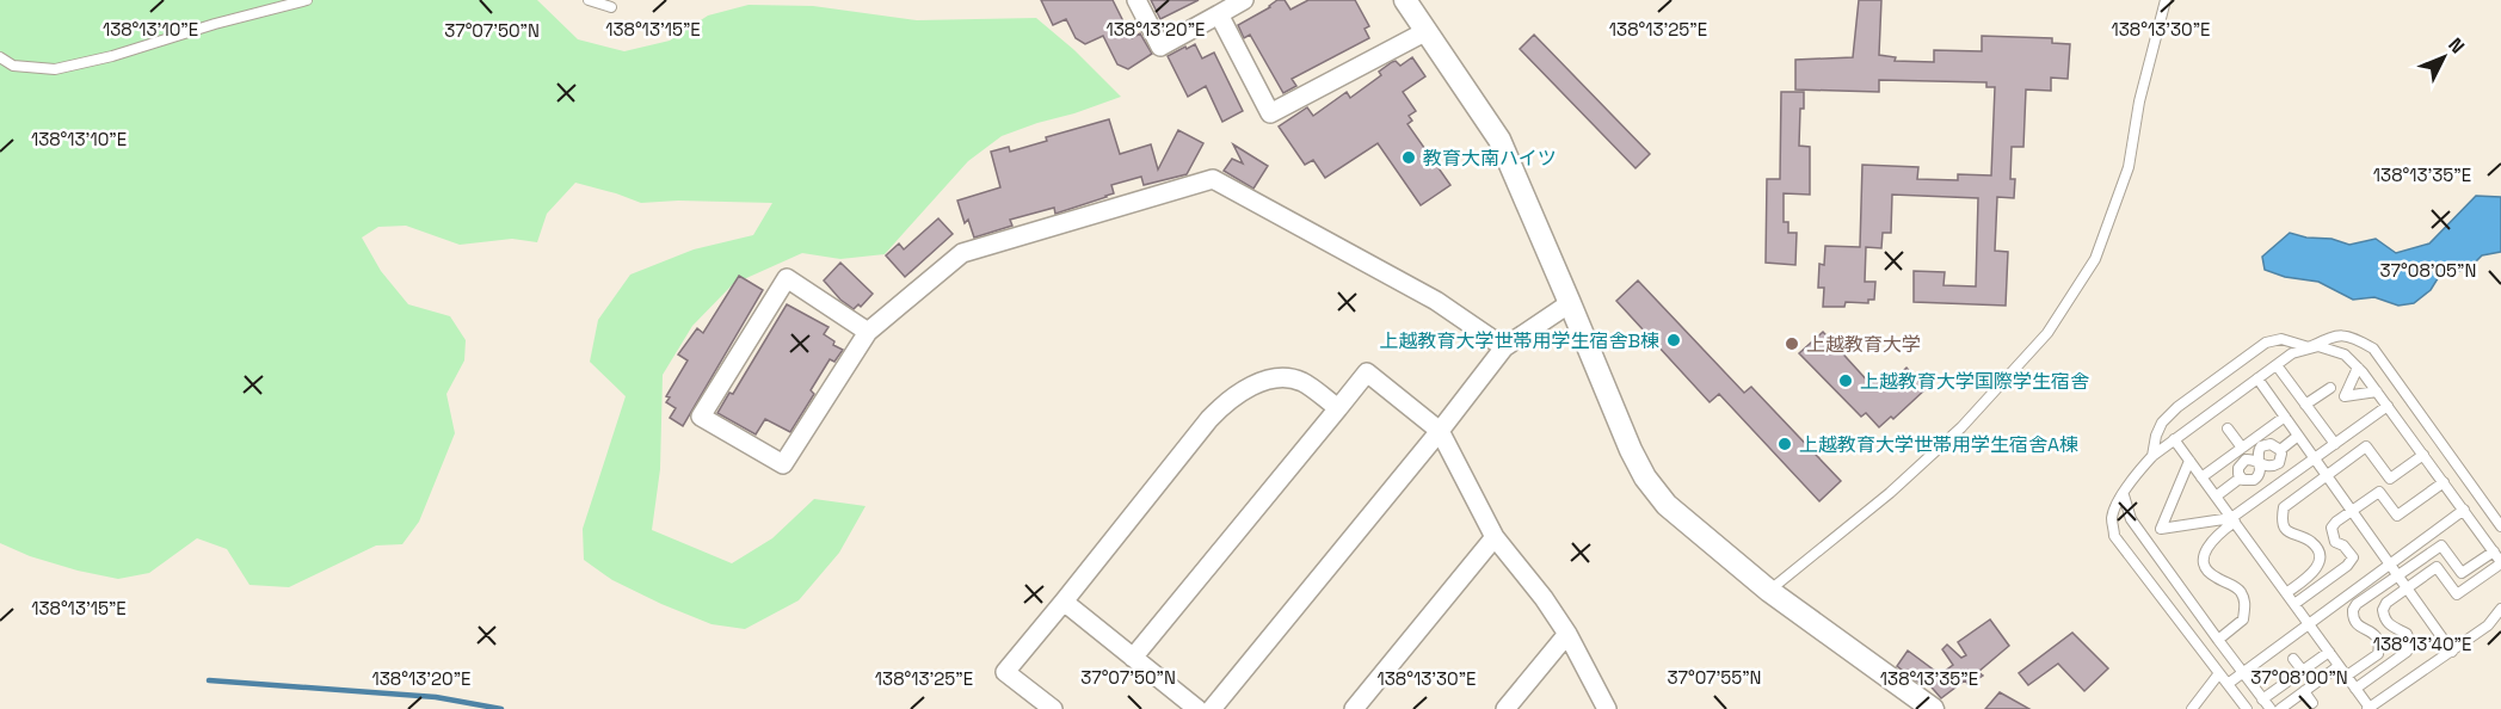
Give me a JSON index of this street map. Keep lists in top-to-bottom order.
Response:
{
  "places": [
    "教育大南ハイツ",
    "上越教育大学世帯用学生宿舎B棟",
    "上越教育大学",
    "上越教育大学国際学生宿舎",
    "上越教育大学世帯用学生宿舎A棟"
  ],
  "north": "top right",
  "coordinates": [
    "138°13'10\"E",
    "138°13'15\"E",
    "138°13'20\"E",
    "138°13'25\"E",
    "138°13'30\"E",
    "37°07'50\"N",
    "138°13'35\"E",
    "37°08'05\"N",
    "138°13'40\"E",
    "37°07'55\"N",
    "37°08'00\"N"
  ]
}
